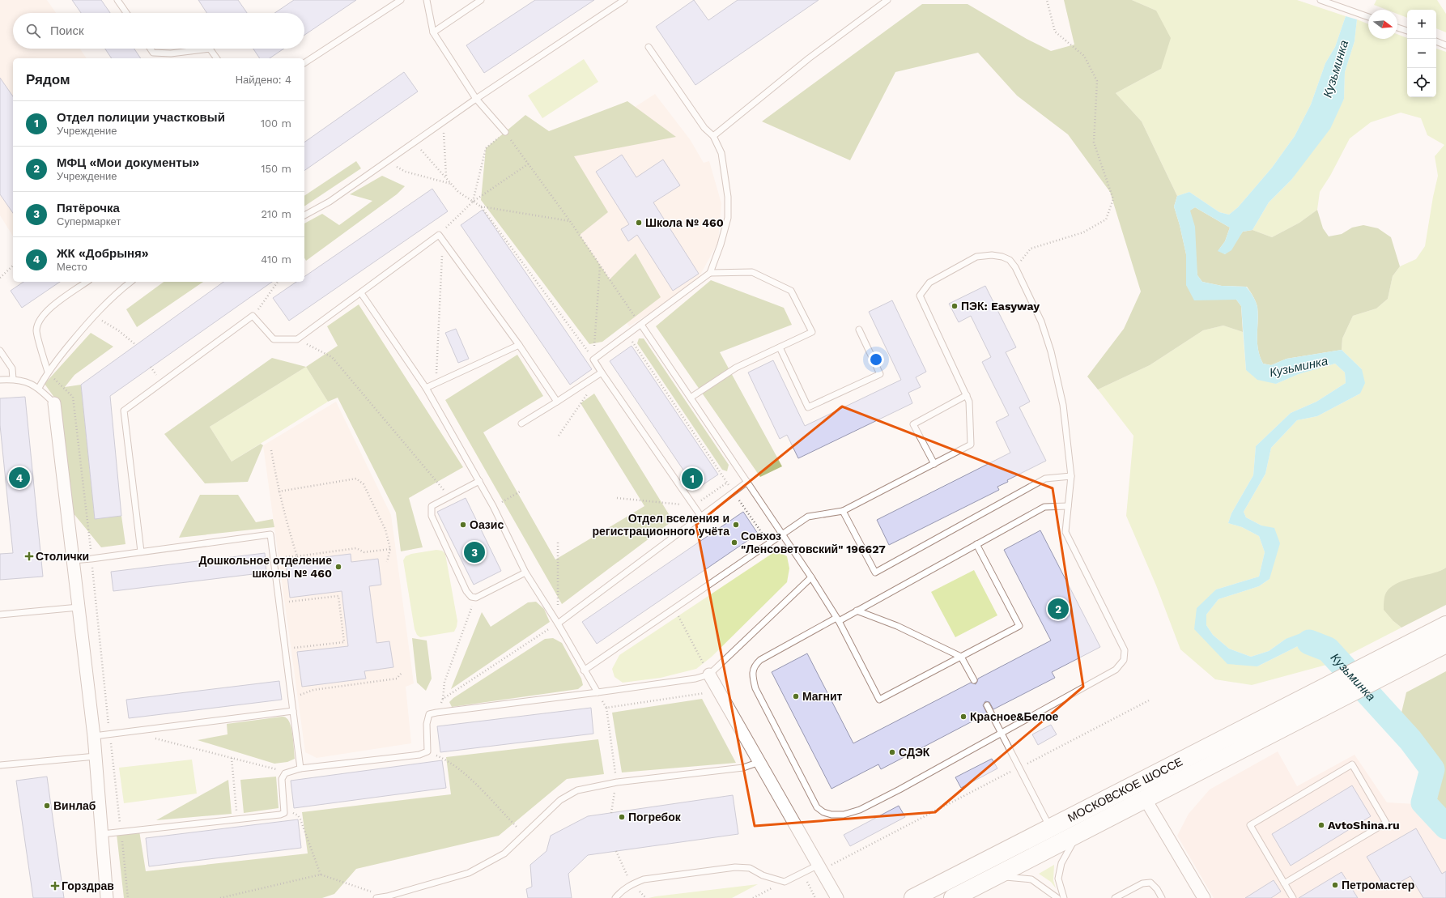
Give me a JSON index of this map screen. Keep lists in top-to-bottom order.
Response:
{
  "streets": {
    "highway": ["МОСКОВСКОЕ ШОССЕ"]
  },
  "water": ["Кузьминка"],
  "places": {
    "other": [
      "Школа № 460",
      "ПЭК: Easyway",
      "Оазис",
      "Отдел вселения и регистрационного учёта",
      "Совхоз \"Ленсоветовский\" 196627",
      "Дошкольное отделение школы № 460",
      "Магнит",
      "Красное&Белое",
      "СДЭК",
      "Винлаб",
      "Погребок",
      "AvtoShina.ru",
      "Петромастер"
    ],
    "health": ["Столички", "Горздрав"]
  },
  "north": "right",
  "page": {
    "map_buttons": ["+", "−"],
    "search": "Поиск",
    "heading": ["Рядом", "Найдено: 4"],
    "list": [
      {
        "mark": "1",
        "name": "Отдел полиции участковый",
        "note": "Учреждение",
        "value": "100 m"
      },
      {
        "mark": "2",
        "name": "МФЦ «Мои документы»",
        "note": "Учреждение",
        "value": "150 m"
      },
      {
        "mark": "3",
        "name": "Пятёрочка",
        "note": "Супермаркет",
        "value": "210 m"
      },
      {
        "mark": "4",
        "name": "ЖК «Добрыня»",
        "note": "Место",
        "value": "410 m"
      }
    ],
    "pins": [
      "4",
      "1",
      "3",
      "2"
    ]
  }
}
